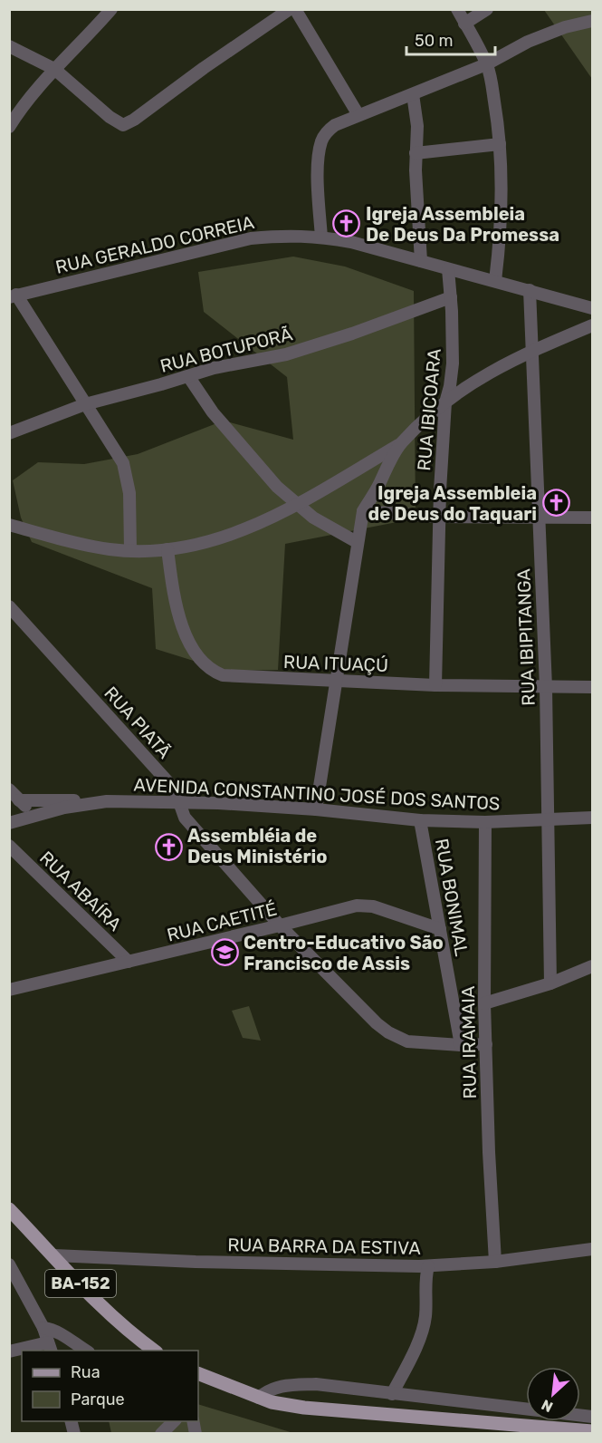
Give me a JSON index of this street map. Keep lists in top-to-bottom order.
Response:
{
  "streets": {
    "main road": ["BA-152"],
    "street": [
      "RUA GERALDO CORREIA",
      "RUA BOTUPORÃ",
      "RUA IBICOARA",
      "RUA IBIPITANGA",
      "RUA ITUAÇÚ",
      "RUA PIATÃ",
      "AVENIDA CONSTANTINO JOSÉ DOS SANTOS",
      "RUA ABAÍRA",
      "RUA BONIMAL",
      "RUA CAETITÉ",
      "RUA IRAMAIA",
      "RUA BARRA DA ESTIVA"
    ]
  },
  "crossings": [
    ["RUA GERALDO CORREIA", "RUA IBICOARA"],
    ["RUA GERALDO CORREIA", "RUA IBIPITANGA"],
    ["RUA BOTUPORÃ", "RUA IBICOARA"],
    ["RUA IBICOARA", "RUA ITUAÇÚ"],
    ["RUA IBIPITANGA", "RUA ITUAÇÚ"],
    ["RUA IBIPITANGA", "AVENIDA CONSTANTINO JOSÉ DOS SANTOS"],
    ["RUA PIATÃ", "AVENIDA CONSTANTINO JOSÉ DOS SANTOS"],
    ["RUA PIATÃ", "RUA BONIMAL"],
    ["RUA PIATÃ", "RUA CAETITÉ"],
    ["RUA PIATÃ", "RUA IRAMAIA"],
    ["AVENIDA CONSTANTINO JOSÉ DOS SANTOS", "RUA BONIMAL"],
    ["AVENIDA CONSTANTINO JOSÉ DOS SANTOS", "RUA IRAMAIA"],
    ["RUA ABAÍRA", "RUA CAETITÉ"],
    ["RUA BONIMAL", "RUA CAETITÉ"],
    ["RUA IRAMAIA", "RUA BARRA DA ESTIVA"],
    ["RUA BARRA DA ESTIVA", "BA-152"]
  ],
  "places": {
    "church": ["Igreja Assembleia De Deus Da Promessa", "Igreja Assembleia de Deus do Taquari", "Assembléia de Deus Ministério"],
    "school or university": ["Centro-Educativo São Francisco de Assis"]
  },
  "legend": ["Rua", "Parque"],
  "scale_bar": "50 m",
  "north": "bottom left"
}
